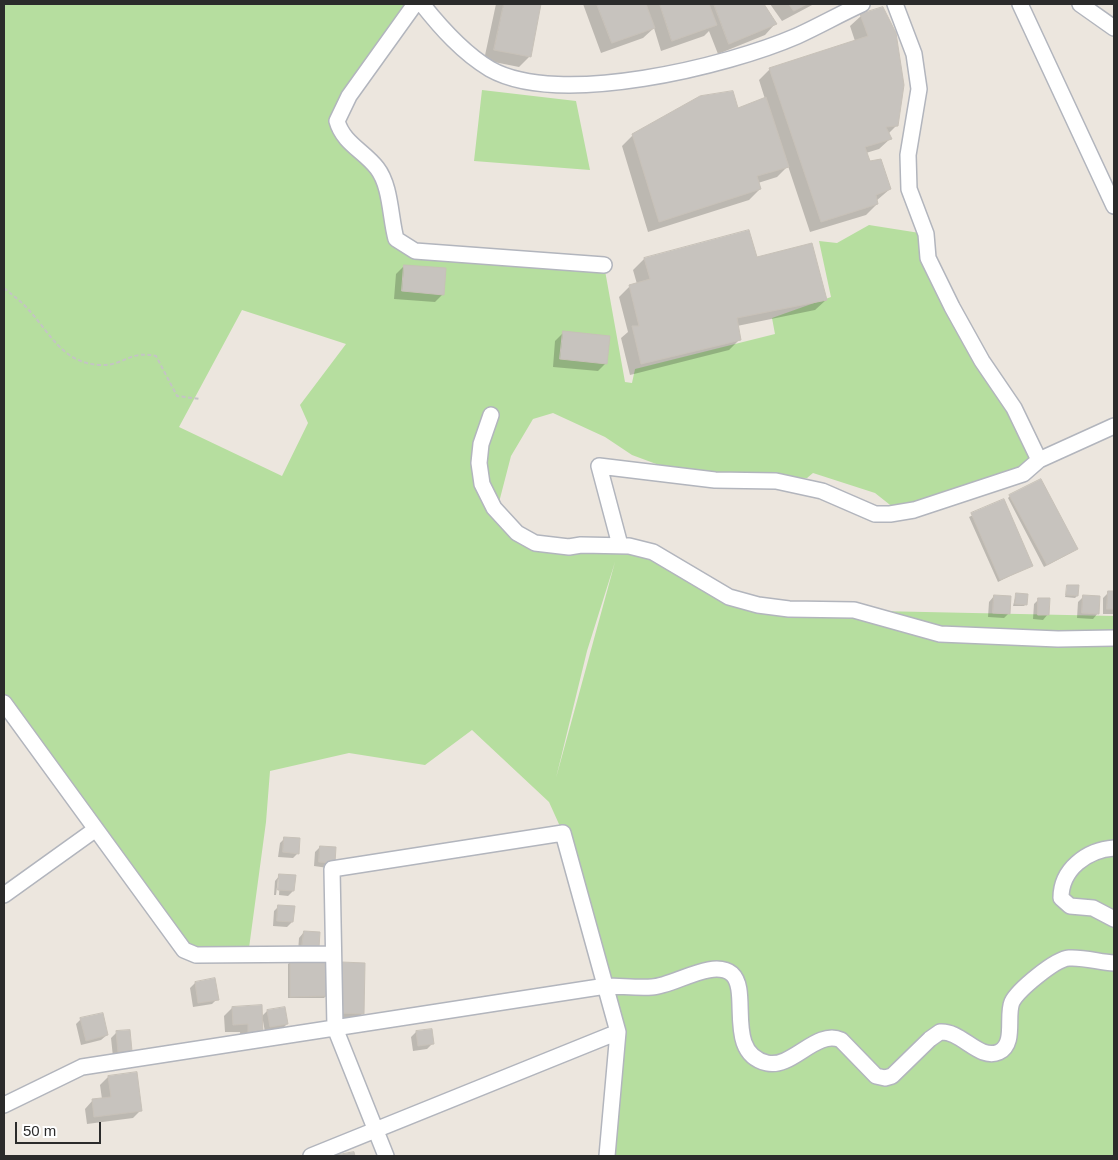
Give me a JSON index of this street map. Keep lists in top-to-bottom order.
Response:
{
  "scale_bar": "50 m"
}
